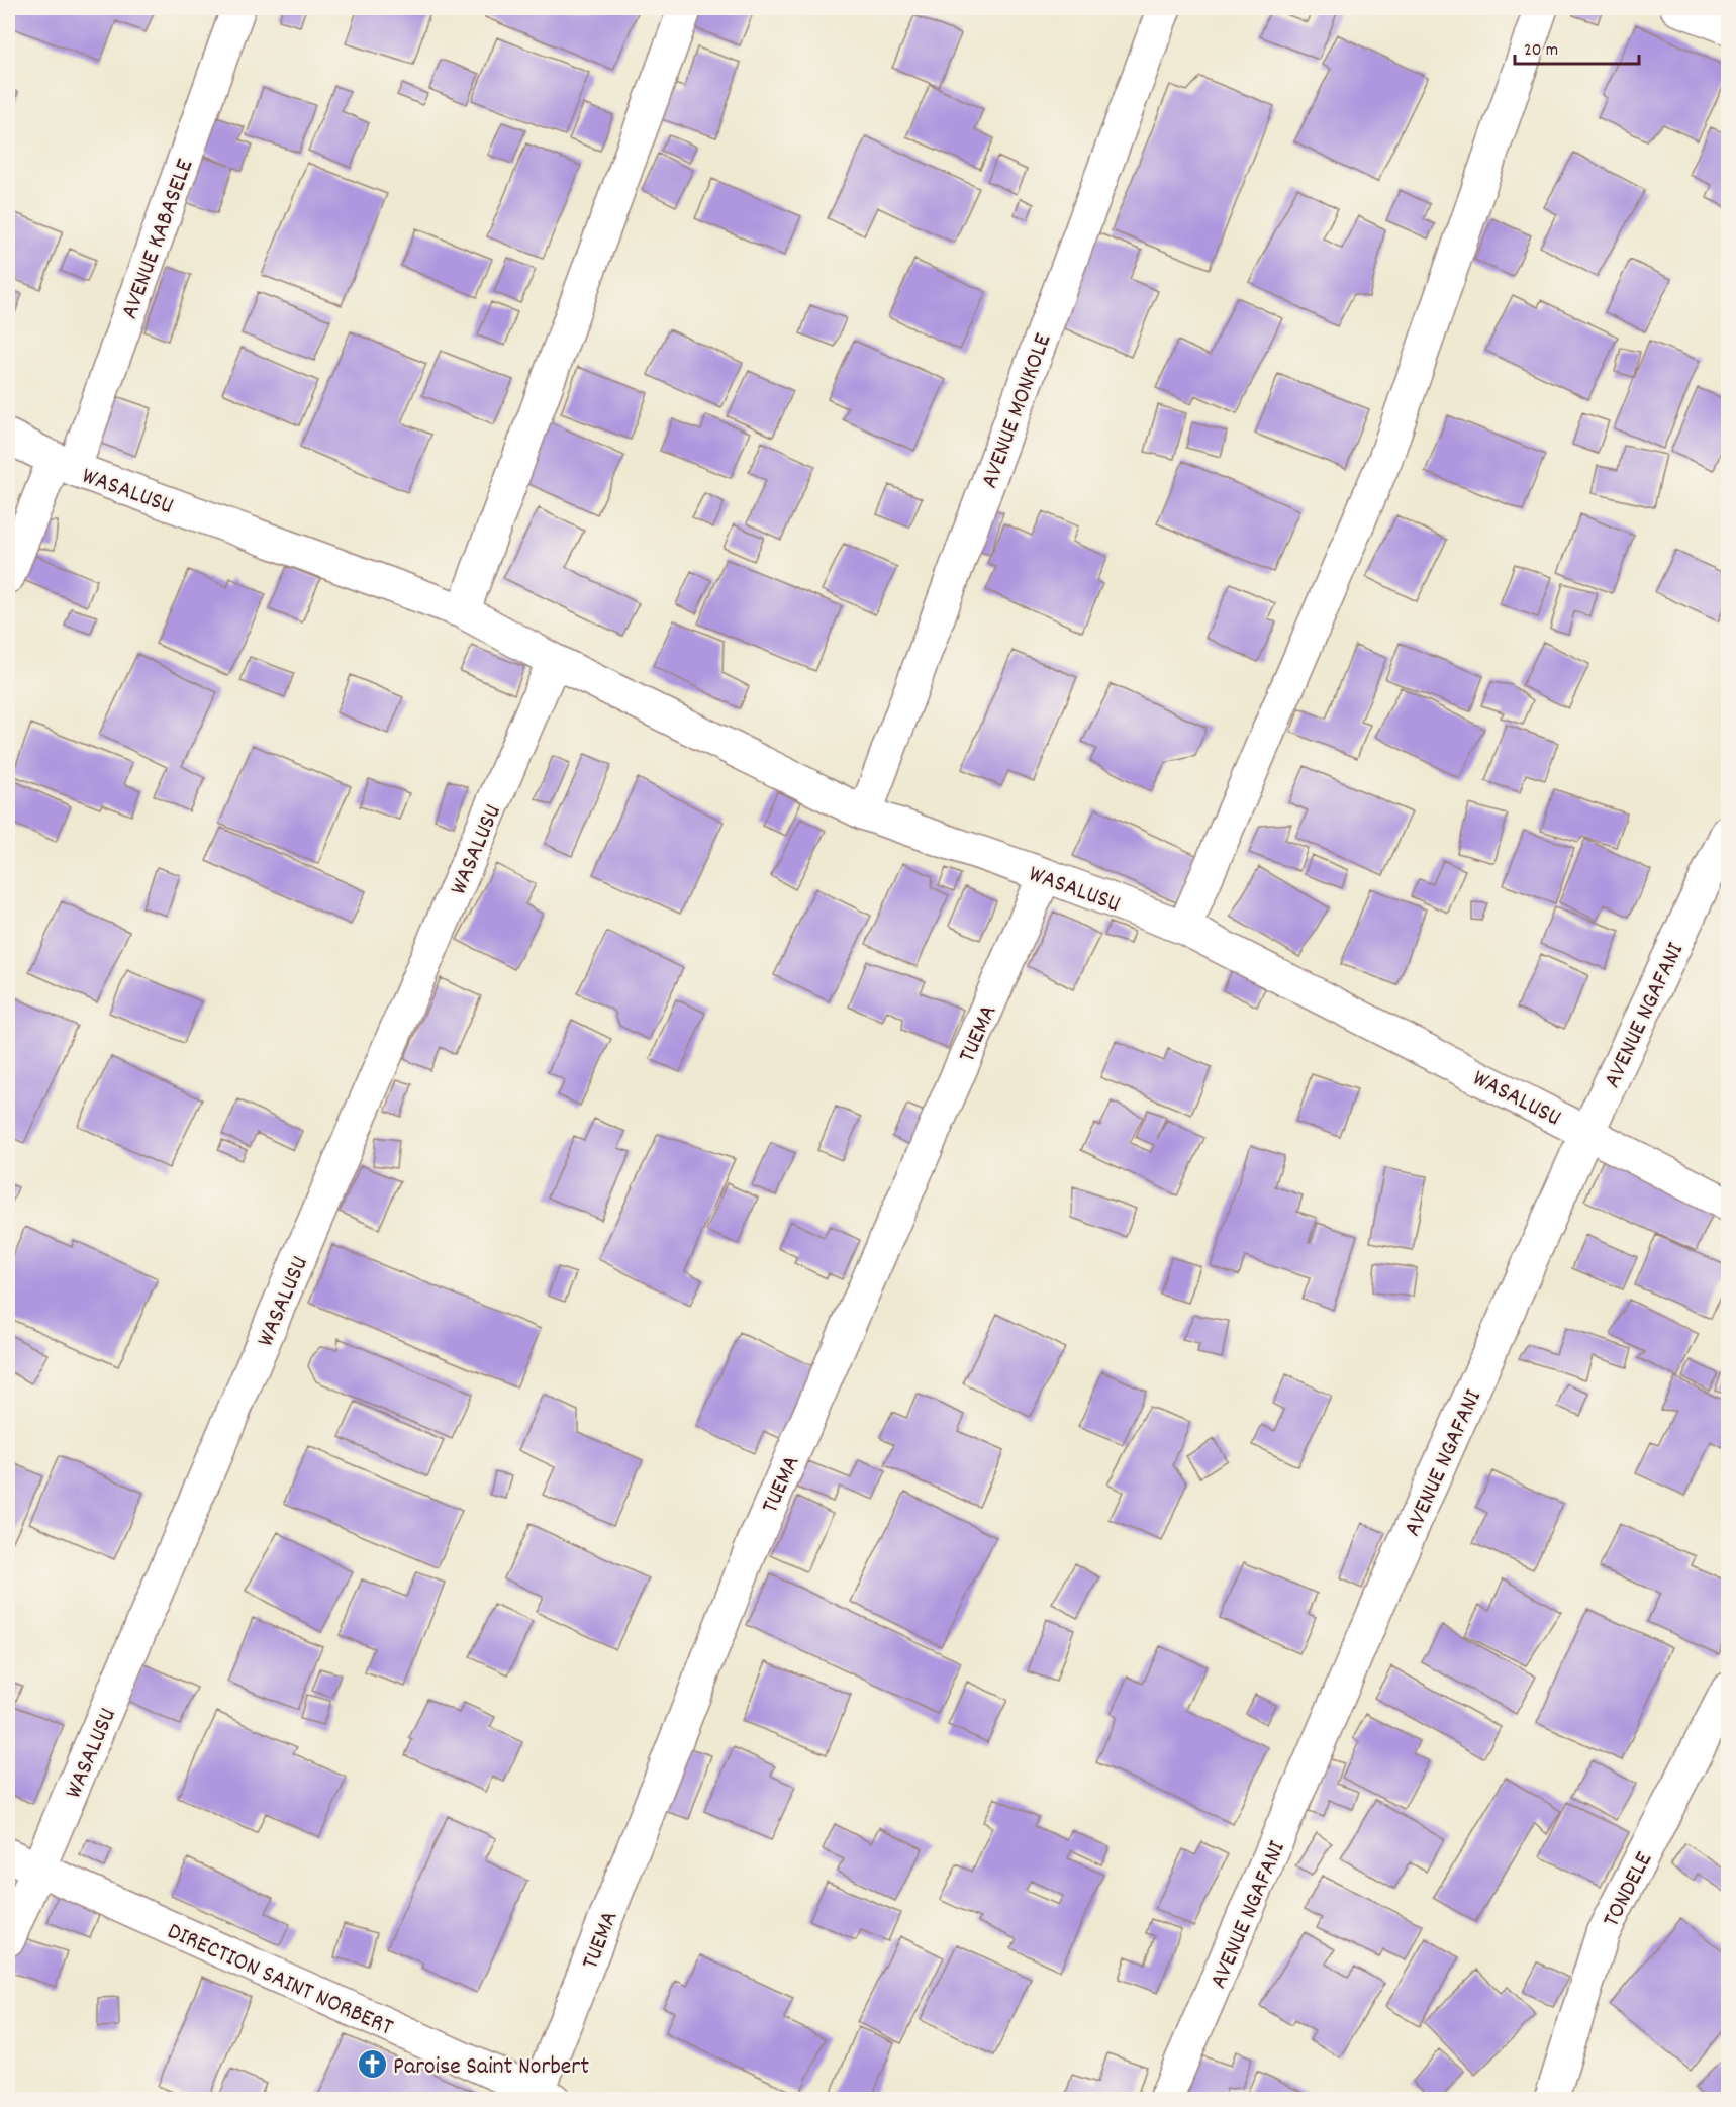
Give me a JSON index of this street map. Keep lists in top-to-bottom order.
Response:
{
  "streets": {
    "street": [
      "AVENUE KABASELE",
      "AVENUE MONKOLE",
      "WASALUSU",
      "AVENUE NGAFANI",
      "TUEMA",
      "TONDELE",
      "DIRECTION SAINT NORBERT"
    ]
  },
  "crossings": [
    ["AVENUE KABASELE", "WASALUSU"],
    ["AVENUE MONKOLE", "WASALUSU"],
    ["WASALUSU", "AVENUE NGAFANI"],
    ["WASALUSU", "TUEMA"],
    ["WASALUSU", "DIRECTION SAINT NORBERT"],
    ["TUEMA", "DIRECTION SAINT NORBERT"]
  ],
  "places": {
    "church": ["Paroise Saint Norbert"]
  },
  "scale_bar": "20 m"
}
